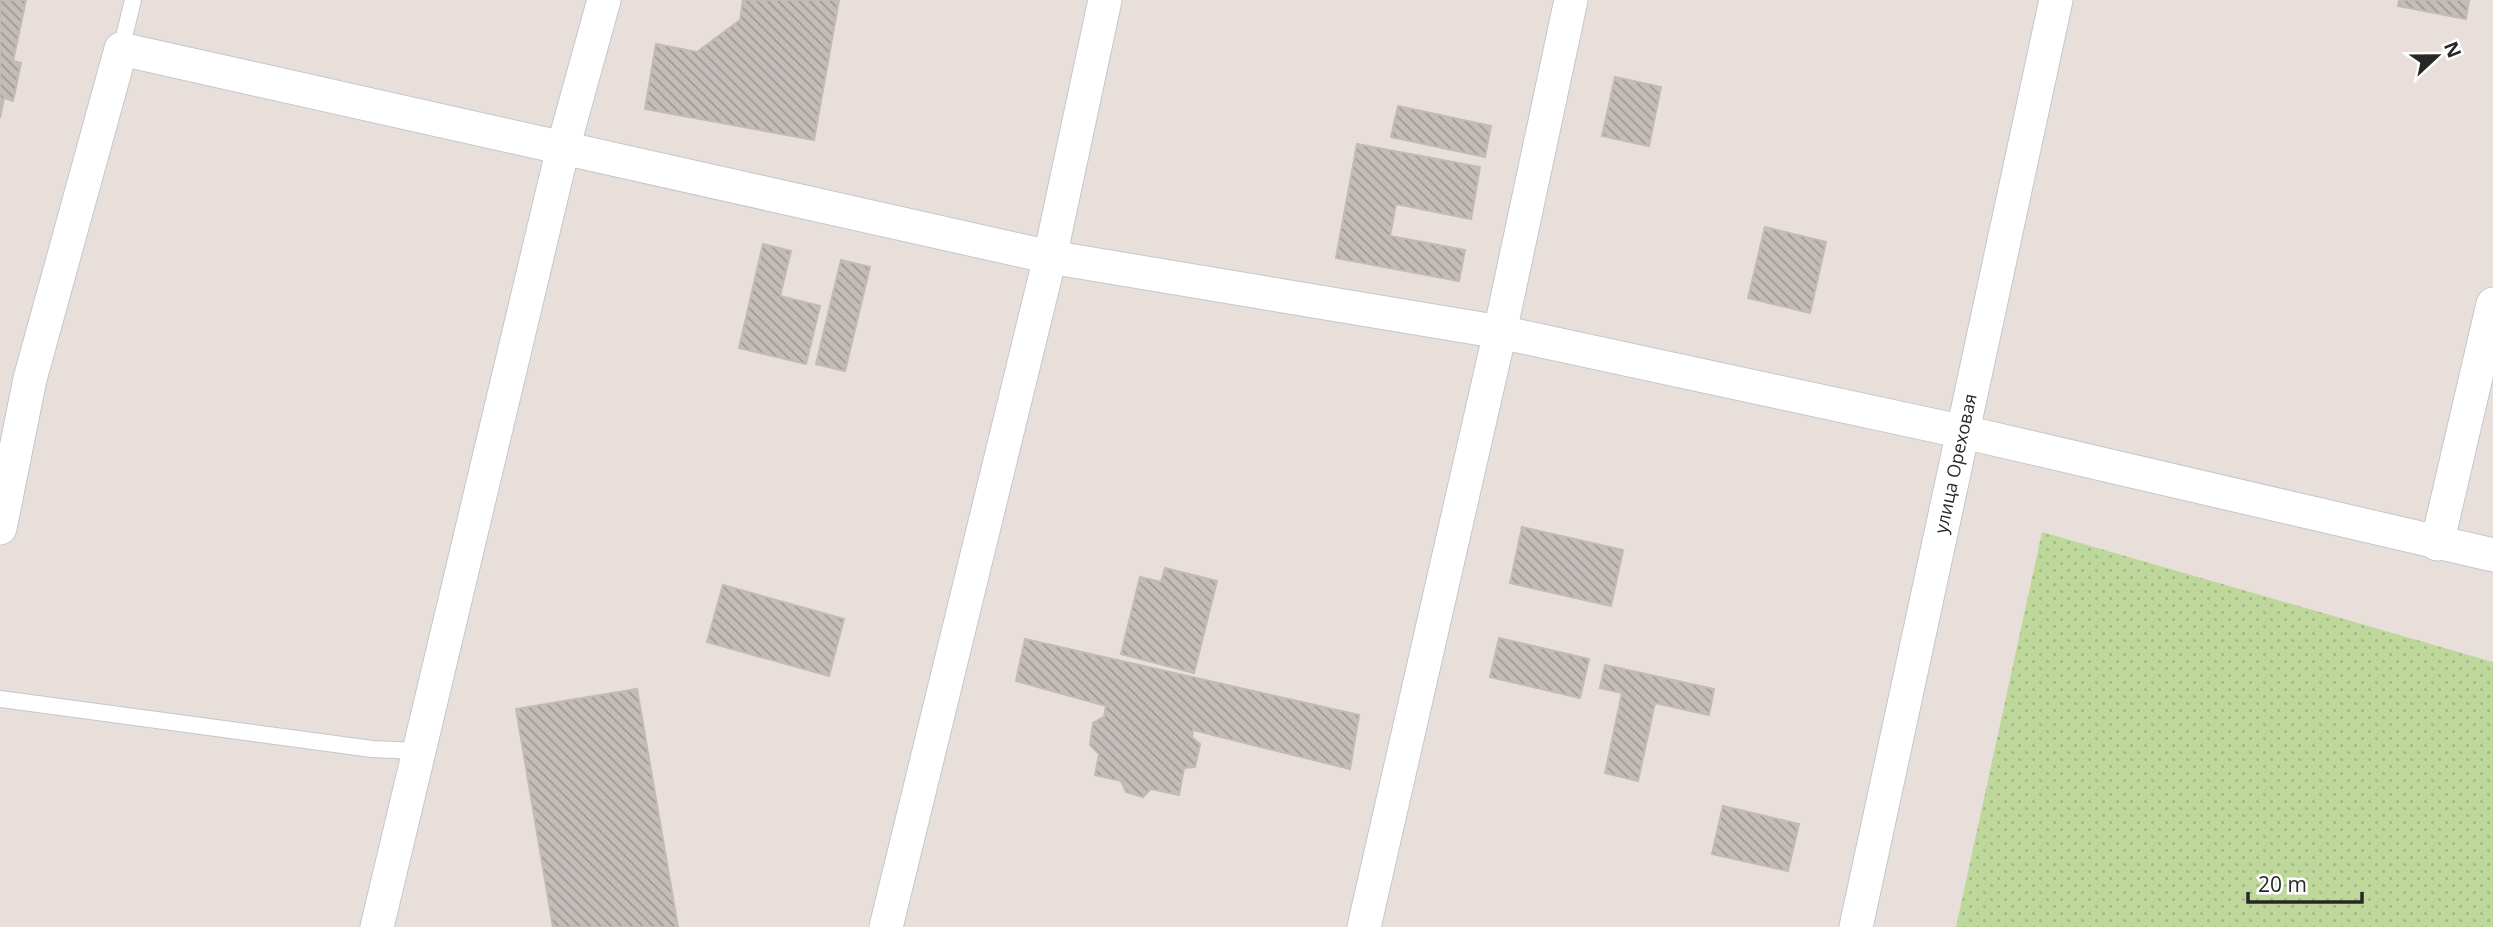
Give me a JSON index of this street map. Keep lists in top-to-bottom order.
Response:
{
  "streets": {
    "street": ["улица Ореховая"]
  },
  "scale_bar": "20 m",
  "north": "right"
}
